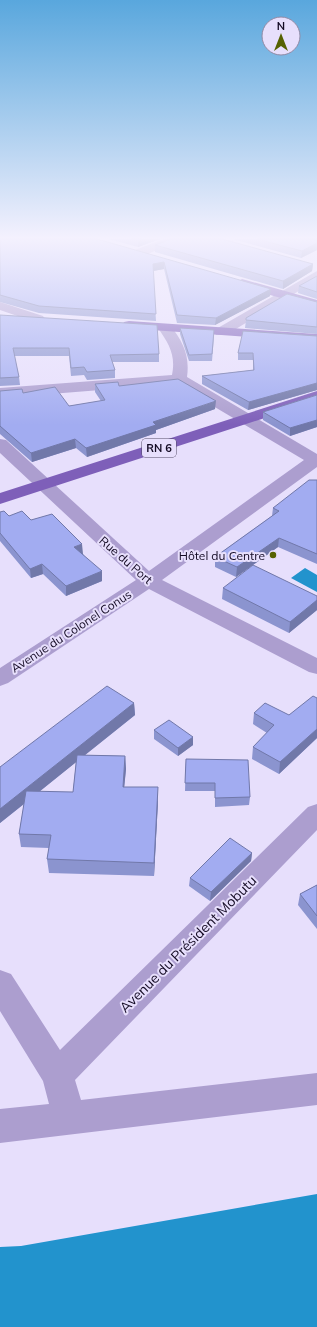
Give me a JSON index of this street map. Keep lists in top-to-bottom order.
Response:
{
  "streets": {
    "main road": ["RN 6"],
    "street": ["Rue du Port", "Avenue du Colonel Conus", "Avenue du Président Mobutu"]
  },
  "crossings": [
    ["RN 6", "Rue du Port"],
    ["Rue du Port", "Avenue du Colonel Conus"]
  ],
  "places": ["Hôtel du Centre"],
  "north": "top"
}
